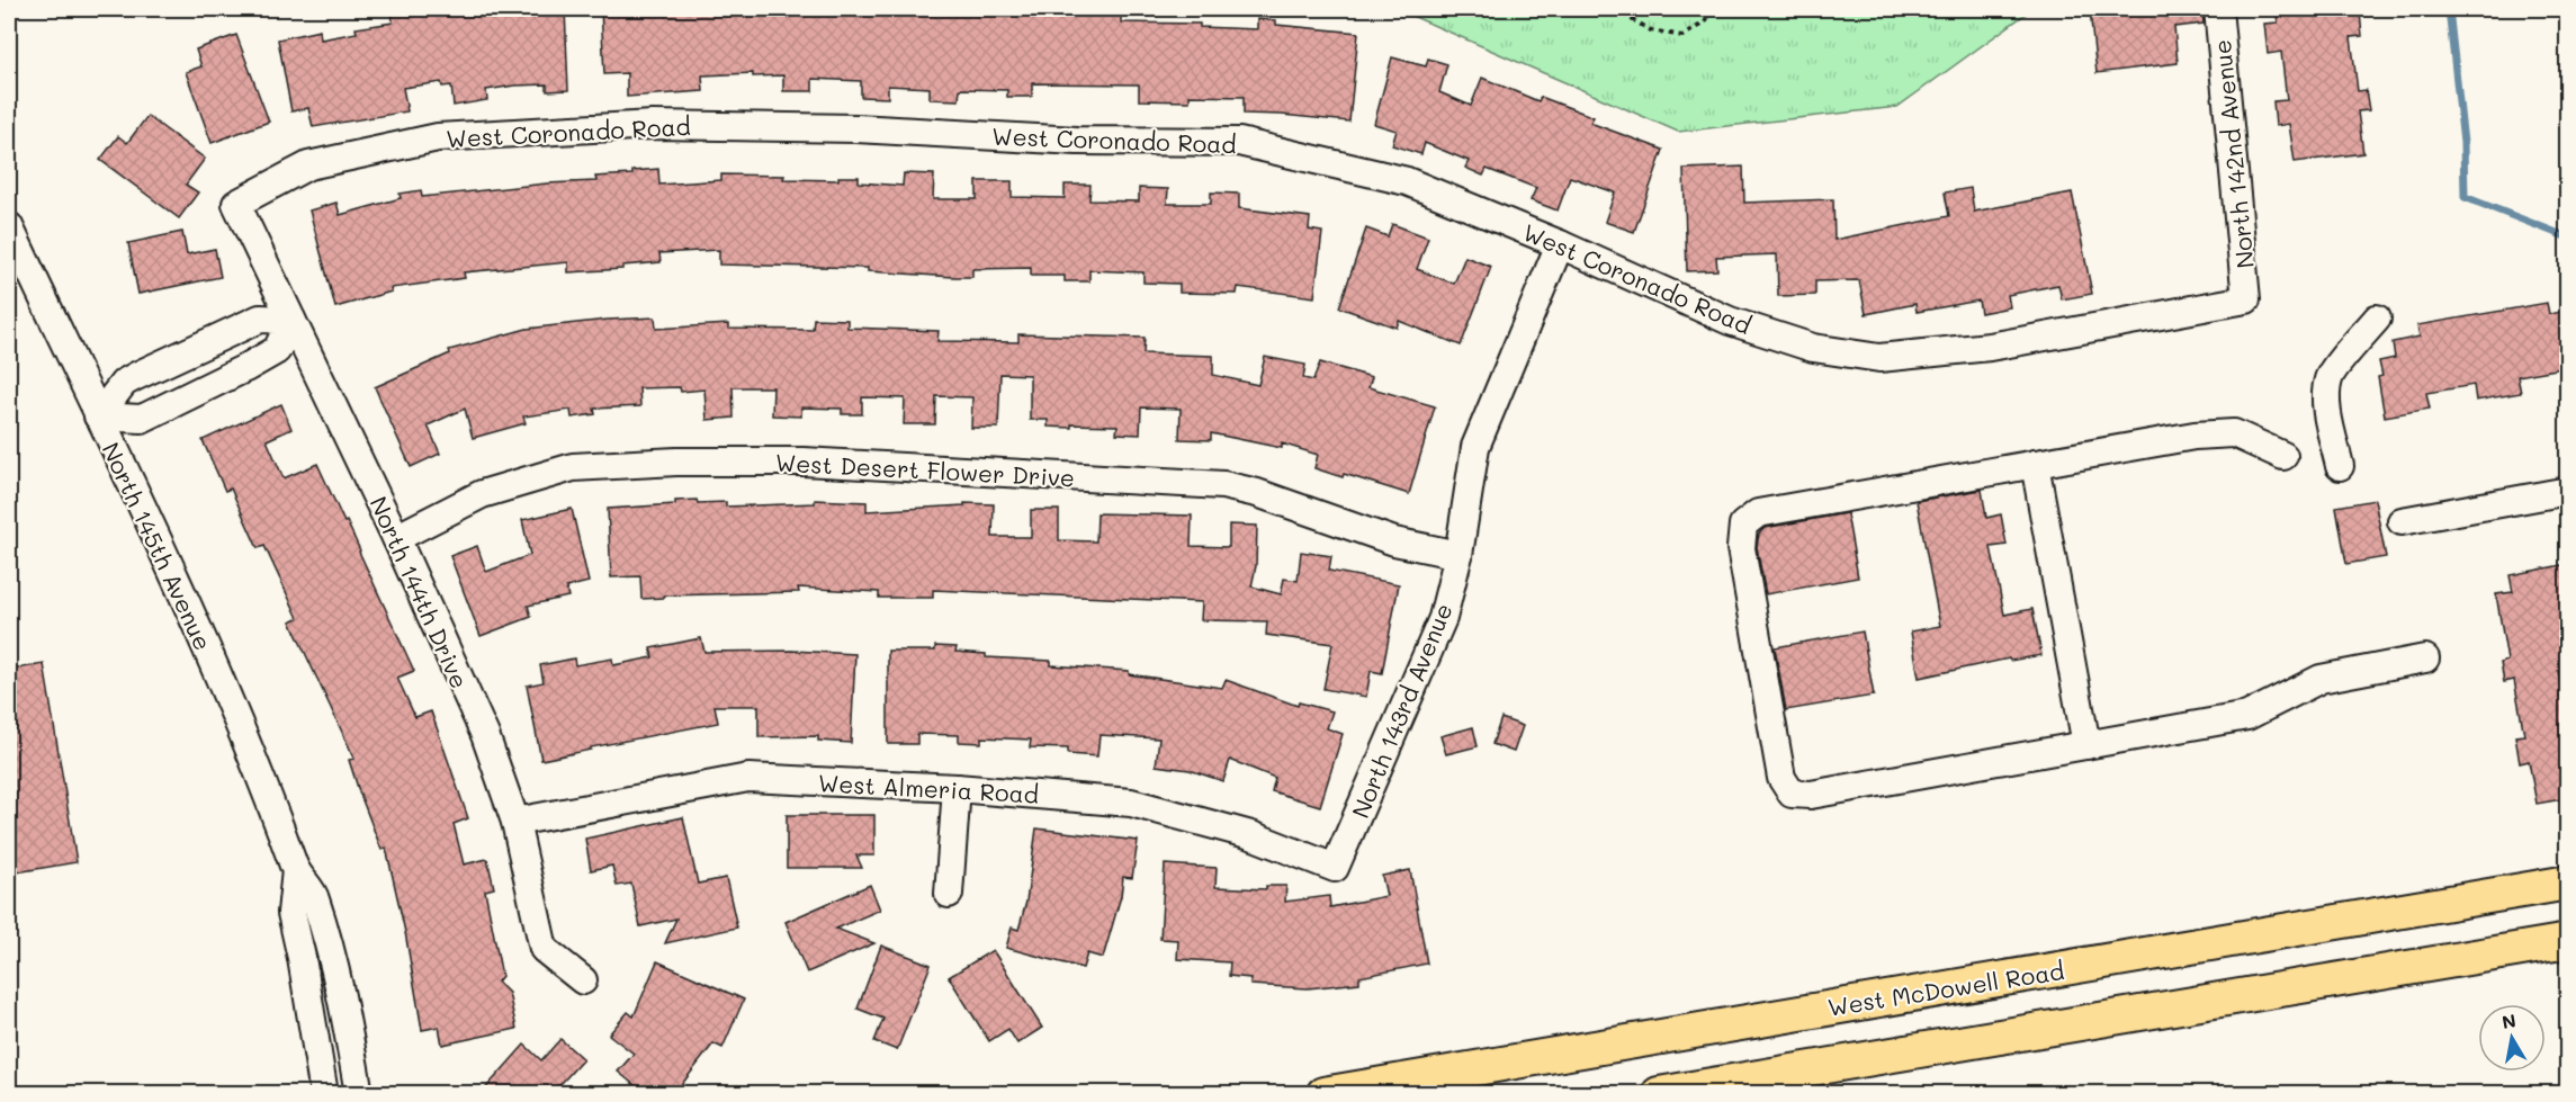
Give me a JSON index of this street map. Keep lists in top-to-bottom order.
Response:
{
  "streets": {
    "main road": ["West McDowell Road"],
    "street": [
      "West Coronado Road",
      "North 142nd Avenue",
      "West Desert Flower Drive",
      "North 145th Avenue",
      "North 144th Drive",
      "North 143rd Avenue",
      "West Almeria Road"
    ]
  },
  "crossings": [
    ["West Coronado Road", "North 142nd Avenue"],
    ["West Coronado Road", "North 144th Drive"],
    ["West Coronado Road", "North 143rd Avenue"],
    ["West Desert Flower Drive", "North 144th Drive"],
    ["West Desert Flower Drive", "North 143rd Avenue"],
    ["North 144th Drive", "West Almeria Road"],
    ["North 143rd Avenue", "West Almeria Road"]
  ],
  "north": "top"
}
